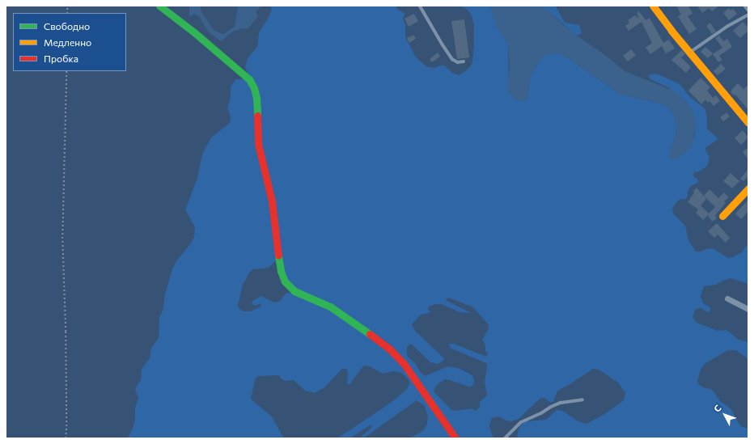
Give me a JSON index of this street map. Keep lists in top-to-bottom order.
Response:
{
  "legend": ["Свободно", "Медленно", "Пробка"],
  "north": "top left"
}
